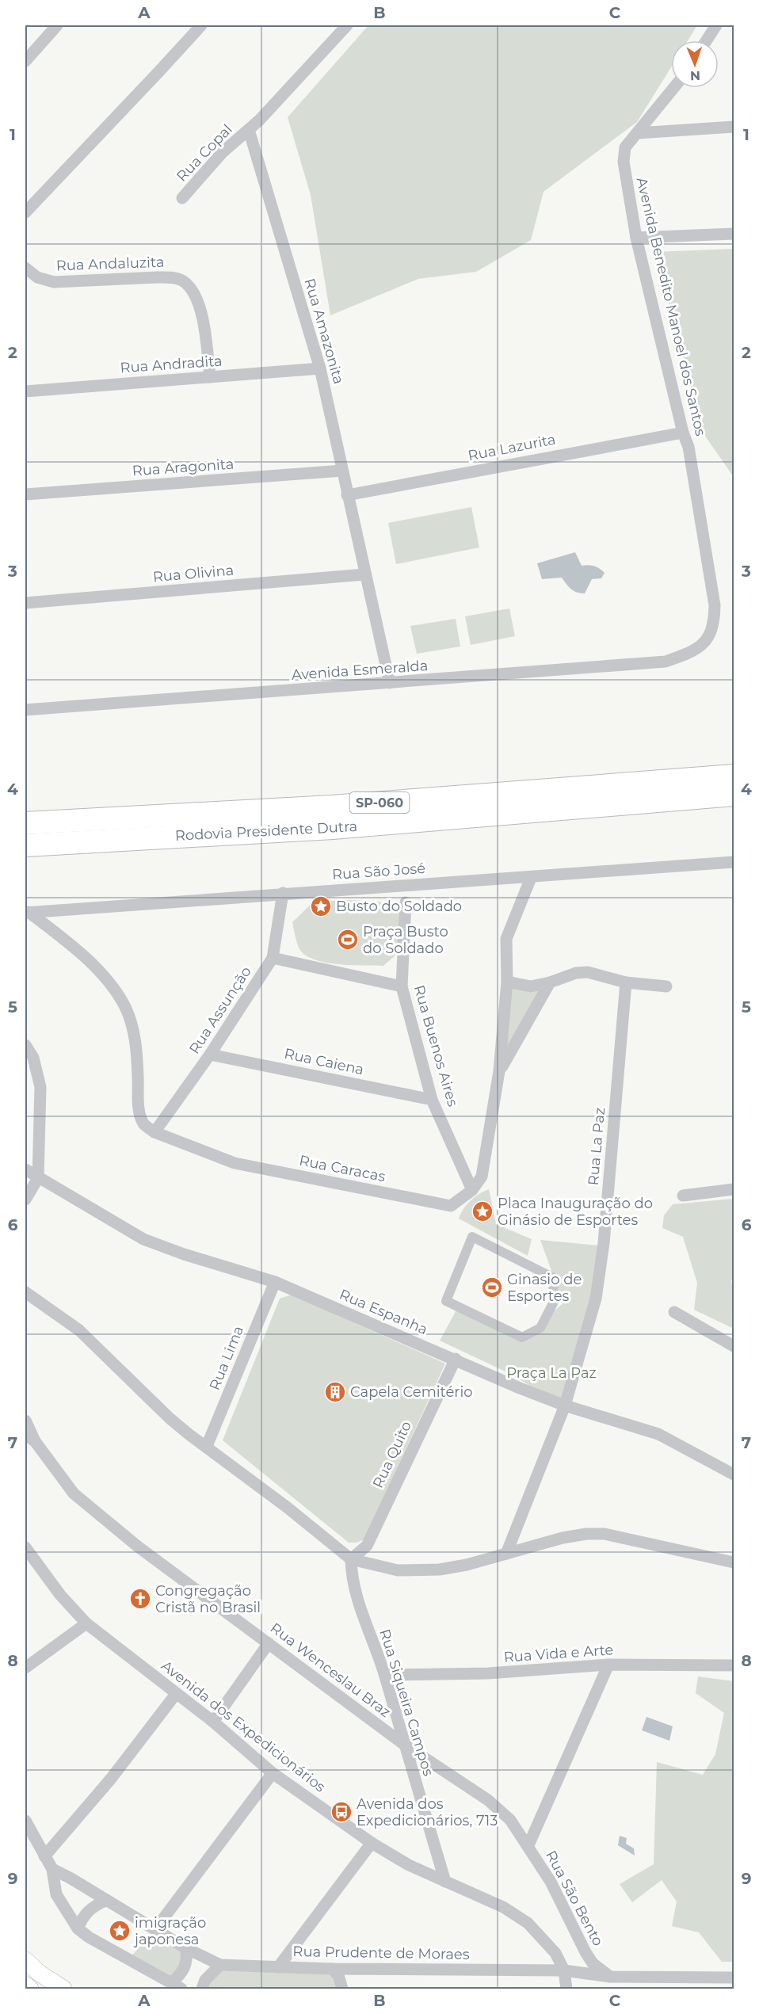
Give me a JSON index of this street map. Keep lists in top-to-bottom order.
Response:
{
  "streets": {
    "highway": ["SP-060", "Rodovia Presidente Dutra"],
    "street": [
      "Rua Copal",
      "Rua Andaluzita",
      "Avenida Benedito Manoel dos Santos",
      "Rua Amazonita",
      "Rua Andradita",
      "Rua Lazurita",
      "Rua Aragonita",
      "Rua Olivina",
      "Avenida Esmeralda",
      "Rua São José",
      "Rua Assunção",
      "Rua Buenos Aires",
      "Rua Caiena",
      "Rua La Paz",
      "Rua Caracas",
      "Rua Espanha",
      "Rua Lima",
      "Rua Quito",
      "Rua Vida e Arte",
      "Rua Wenceslau Braz",
      "Rua Siqueira Campos",
      "Avenida dos Expedicionários",
      "Rua São Bento",
      "Rua Prudente de Moraes"
    ]
  },
  "crossings": [
    ["Rua Copal", "Rua Amazonita"],
    ["Rua Andaluzita", "Rua Andradita"],
    ["Avenida Benedito Manoel dos Santos", "Rua Lazurita"],
    ["Avenida Benedito Manoel dos Santos", "Avenida Esmeralda"],
    ["Rua Amazonita", "Rua Andradita"],
    ["Rua Amazonita", "Rua Lazurita"],
    ["Rua Amazonita", "Rua Aragonita"],
    ["Rua Amazonita", "Rua Olivina"],
    ["Rua Amazonita", "Avenida Esmeralda"],
    ["Rua São José", "Rua Assunção"],
    ["Rua São José", "Rua Caracas"],
    ["Rua Assunção", "Rua Caiena"],
    ["Rua Assunção", "Rua Caracas"],
    ["Rua Buenos Aires", "Rua Caiena"],
    ["Rua Buenos Aires", "Rua Caracas"],
    ["Rua La Paz", "Rua Espanha"],
    ["Rua Espanha", "Rua Lima"],
    ["Rua Espanha", "Rua Quito"],
    ["Rua Quito", "Rua Siqueira Campos"],
    ["Rua Vida e Arte", "Rua Siqueira Campos"],
    ["Rua Wenceslau Braz", "Rua Siqueira Campos"],
    ["Rua Wenceslau Braz", "Rua São Bento"],
    ["Rua Siqueira Campos", "Avenida dos Expedicionários"],
    ["Rua Siqueira Campos", "Rua São Bento"],
    ["Avenida dos Expedicionários", "Rua Prudente de Moraes"],
    ["Rua São Bento", "Rua Prudente de Moraes"]
  ],
  "parks": ["Praça La Paz"],
  "places": {
    "place": ["Busto do Soldado", "Placa Inauguração do Ginásio de Esportes", "imigração japonesa"],
    "sports": ["Praça Busto do Soldado", "Ginasio de Esportes"],
    "building": ["Capela Cemitério"],
    "church": ["Congregação Cristã no Brasil"],
    "bus stop": ["Avenida dos Expedicionários, 713"]
  },
  "north": "bottom",
  "grid": {
    "columns": ["A", "B", "C"],
    "rows": [
      "1",
      "2",
      "3",
      "4",
      "5",
      "6",
      "7",
      "8",
      "9"
    ]
  }
}
